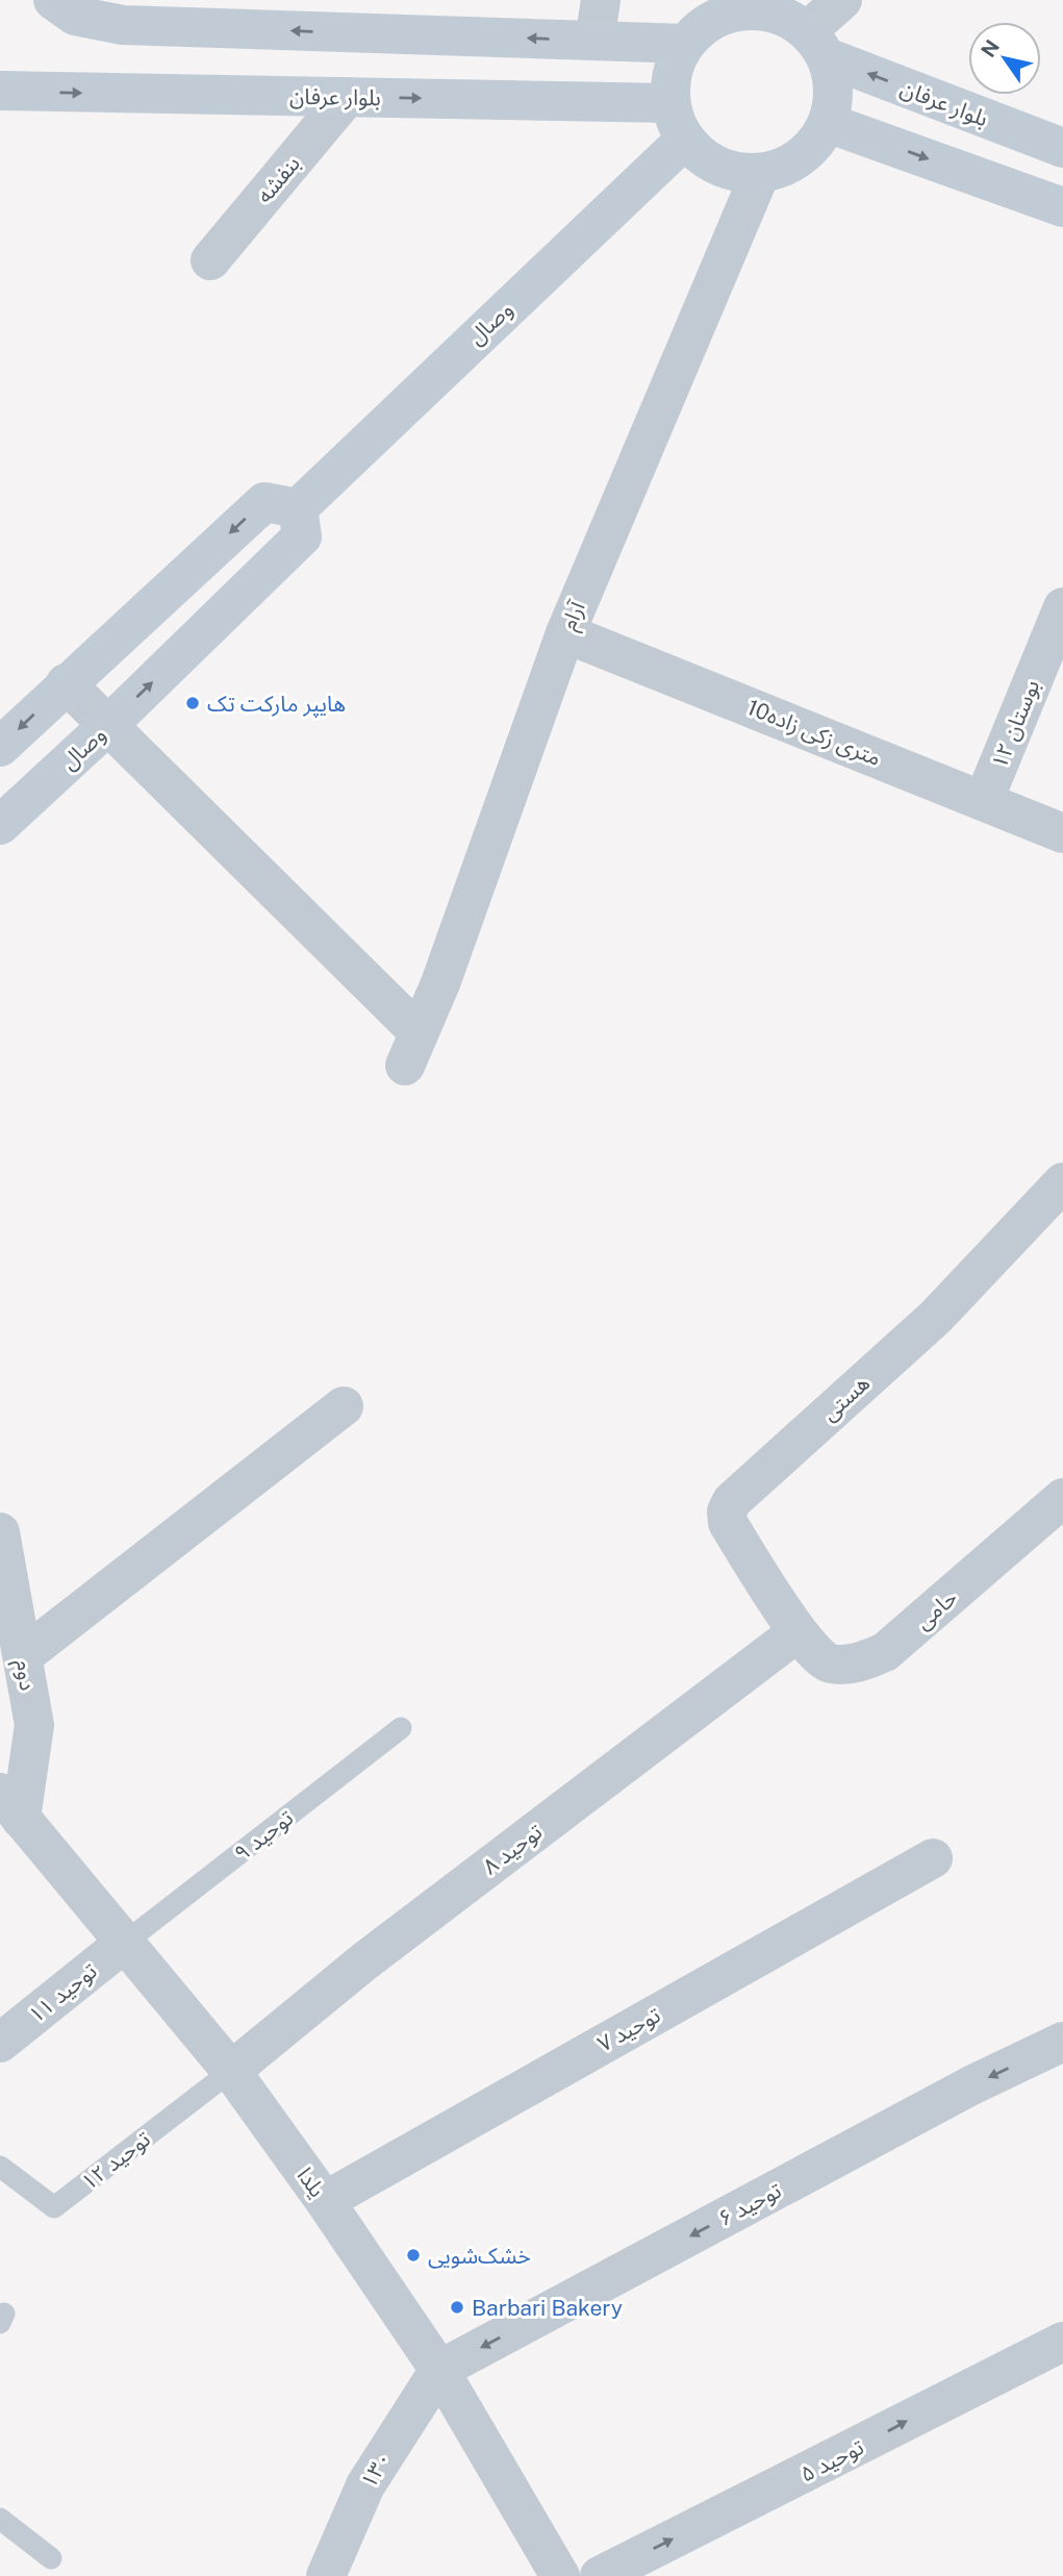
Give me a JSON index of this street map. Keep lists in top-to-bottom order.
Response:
{
  "streets": {
    "main road": ["بلوار عرفان", "وصال"],
    "street": [
      "بنفشه",
      "آرام",
      "بوستان ۱۲",
      "10متری زکی زاده",
      "هستی",
      "حامی",
      "دوم",
      "توحید ۸",
      "توحید ۱۱",
      "توحید ۷",
      "یلدا",
      "توحید ۶",
      "توحید ۵",
      "۱۳۰"
    ],
    "lane": ["توحید ۹", "توحید ۱۲"]
  },
  "crossings": [
    ["بلوار عرفان", "بنفشه"],
    ["بلوار عرفان", "وصال"],
    ["بلوار عرفان", "آرام"],
    ["وصال", "آرام"],
    ["آرام", "10متری زکی زاده"],
    ["بوستان ۱۲", "10متری زکی زاده"],
    ["هستی", "حامی"],
    ["هستی", "توحید ۸"],
    ["حامی", "توحید ۸"],
    ["دوم", "یلدا"],
    ["توحید ۹", "توحید ۱۱"],
    ["توحید ۹", "یلدا"],
    ["توحید ۸", "توحید ۱۲"],
    ["توحید ۸", "یلدا"],
    ["توحید ۱۱", "یلدا"],
    ["توحید ۷", "یلدا"],
    ["توحید ۱۲", "یلدا"],
    ["یلدا", "توحید ۶"],
    ["یلدا", "۱۳۰"],
    ["توحید ۶", "۱۳۰"]
  ],
  "one_way": ["توحید ۶", "توحید ۵"],
  "places": ["هایپر مارکت تک", "خشک‌شویی", "Barbari Bakery"],
  "north": "top left"
}
